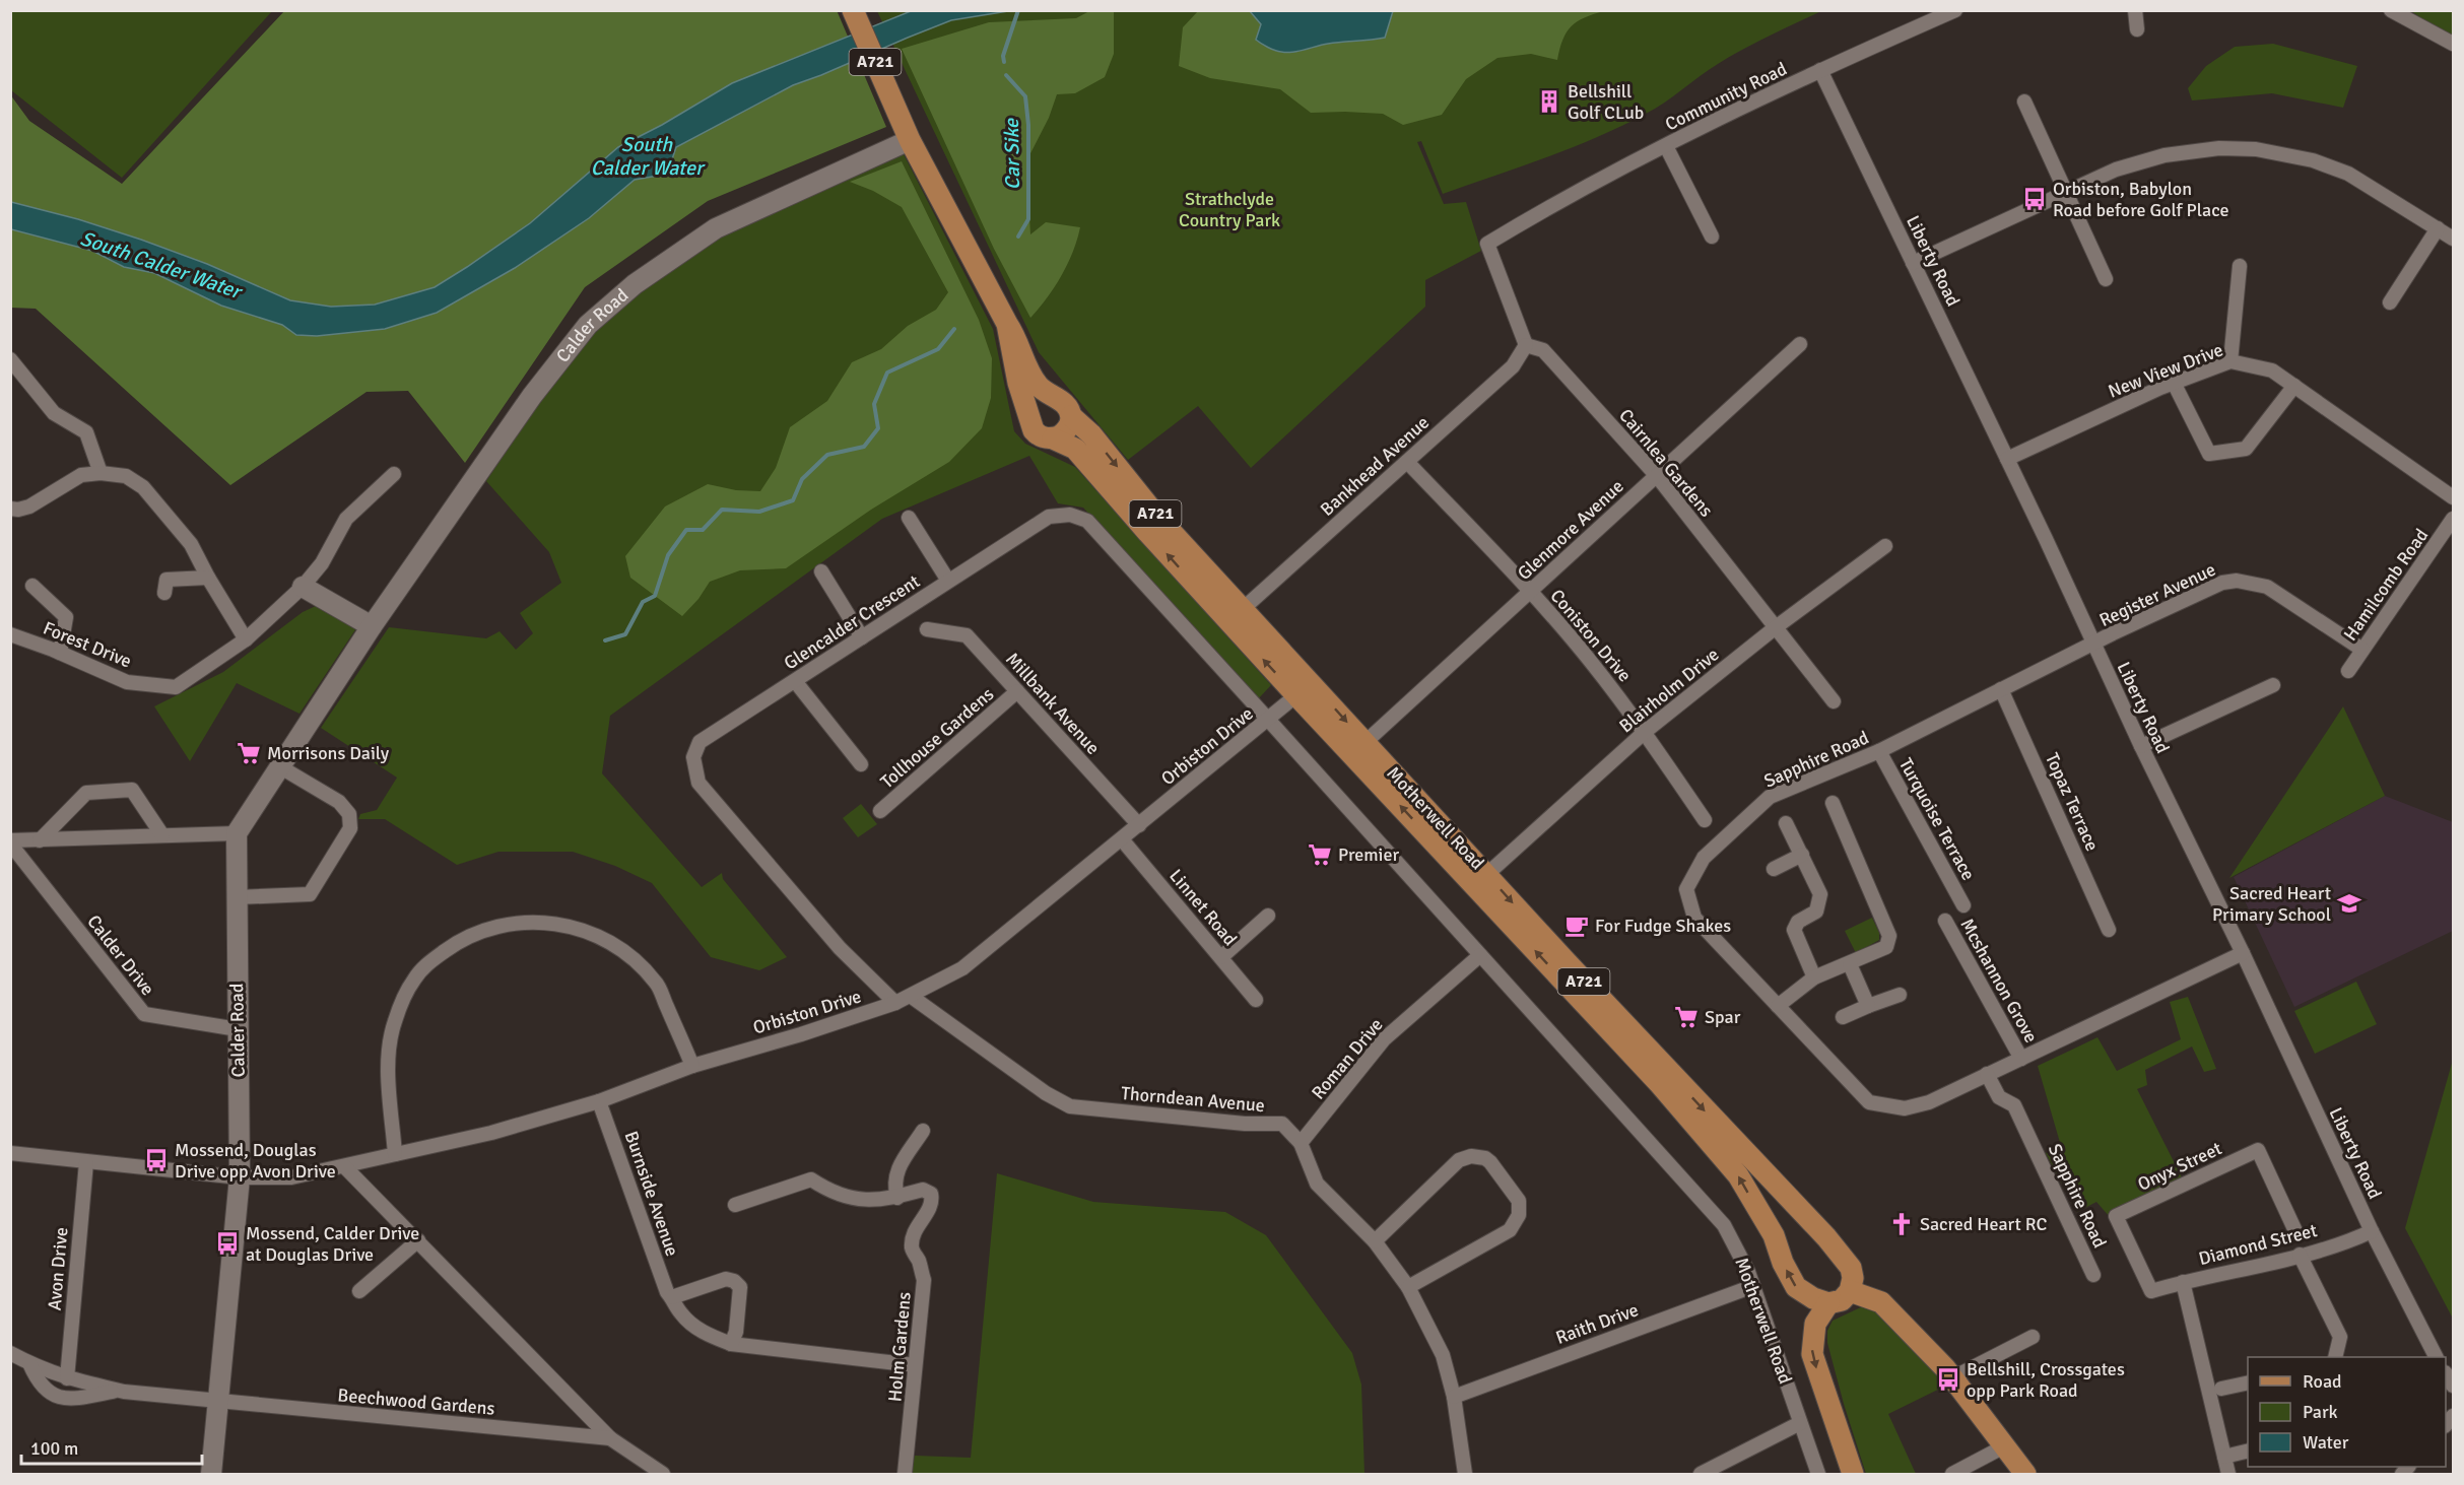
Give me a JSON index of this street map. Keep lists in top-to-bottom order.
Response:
{
  "streets": {
    "main road": ["A721", "Motherwell Road"],
    "street": [
      "Community Road",
      "Liberty Road",
      "Calder Road",
      "New View Drive",
      "Cairnlea Gardens",
      "Bankhead Avenue",
      "Glenmore Avenue",
      "Hamilcomb Road",
      "Register Avenue",
      "Glencalder Crescent",
      "Coniston Drive",
      "Forest Drive",
      "Blairholm Drive",
      "Millbank Avenue",
      "Tollhouse Gardens",
      "Orbiston Drive",
      "Sapphire Road",
      "Topaz Terrace",
      "Turquoise Terrace",
      "Linnet Road",
      "Calder Drive",
      "Mcshannon Grove",
      "Roman Drive",
      "Thorndean Avenue",
      "Onyx Street",
      "Burnside Avenue",
      "Diamond Street",
      "Avon Drive",
      "Raith Drive",
      "Holm Gardens",
      "Beechwood Gardens"
    ]
  },
  "crossings": [
    ["A721", "Calder Road"],
    ["A721", "Motherwell Road"],
    ["Community Road", "Liberty Road"],
    ["Community Road", "Cairnlea Gardens"],
    ["Community Road", "Bankhead Avenue"],
    ["Liberty Road", "New View Drive"],
    ["Liberty Road", "Register Avenue"],
    ["Liberty Road", "Sapphire Road"],
    ["Liberty Road", "Diamond Street"],
    ["Calder Road", "Orbiston Drive"],
    ["Calder Road", "Calder Drive"],
    ["Calder Road", "Beechwood Gardens"],
    ["Cairnlea Gardens", "Bankhead Avenue"],
    ["Cairnlea Gardens", "Glenmore Avenue"],
    ["Cairnlea Gardens", "Blairholm Drive"],
    ["Bankhead Avenue", "Coniston Drive"],
    ["Bankhead Avenue", "Motherwell Road"],
    ["Glenmore Avenue", "Coniston Drive"],
    ["Glenmore Avenue", "Motherwell Road"],
    ["Hamilcomb Road", "Register Avenue"],
    ["Register Avenue", "Sapphire Road"],
    ["Glencalder Crescent", "Orbiston Drive"],
    ["Glencalder Crescent", "Motherwell Road"],
    ["Coniston Drive", "Blairholm Drive"],
    ["Blairholm Drive", "Motherwell Road"],
    ["Millbank Avenue", "Tollhouse Gardens"],
    ["Millbank Avenue", "Orbiston Drive"],
    ["Orbiston Drive", "Motherwell Road"],
    ["Orbiston Drive", "Linnet Road"],
    ["Orbiston Drive", "Thorndean Avenue"],
    ["Orbiston Drive", "Burnside Avenue"],
    ["Orbiston Drive", "Avon Drive"],
    ["Orbiston Drive", "Beechwood Gardens"],
    ["Sapphire Road", "Topaz Terrace"],
    ["Sapphire Road", "Turquoise Terrace"],
    ["Sapphire Road", "Mcshannon Grove"],
    ["Motherwell Road", "Roman Drive"],
    ["Motherwell Road", "Raith Drive"],
    ["Roman Drive", "Thorndean Avenue"],
    ["Thorndean Avenue", "Raith Drive"],
    ["Onyx Street", "Diamond Street"],
    ["Burnside Avenue", "Holm Gardens"]
  ],
  "water": ["South Calder Water", "Car Sike"],
  "parks": ["Strathclyde Country Park"],
  "places": {
    "building": ["Bellshill Golf CLub"],
    "bus stop": [
      "Orbiston, Babylon Road before Golf Place",
      "Mossend, Douglas Drive opp Avon Drive",
      "Mossend, Calder Drive at Douglas Drive",
      "Bellshill, Crossgates opp Park Road"
    ],
    "supermarket": ["Morrisons Daily", "Premier", "Spar"],
    "school or university": ["Sacred Heart Primary School"],
    "cafe": ["For Fudge Shakes"],
    "church": ["Sacred Heart RC"]
  },
  "legend": ["Road", "Park", "Water"],
  "scale_bar": "100 m"
}
